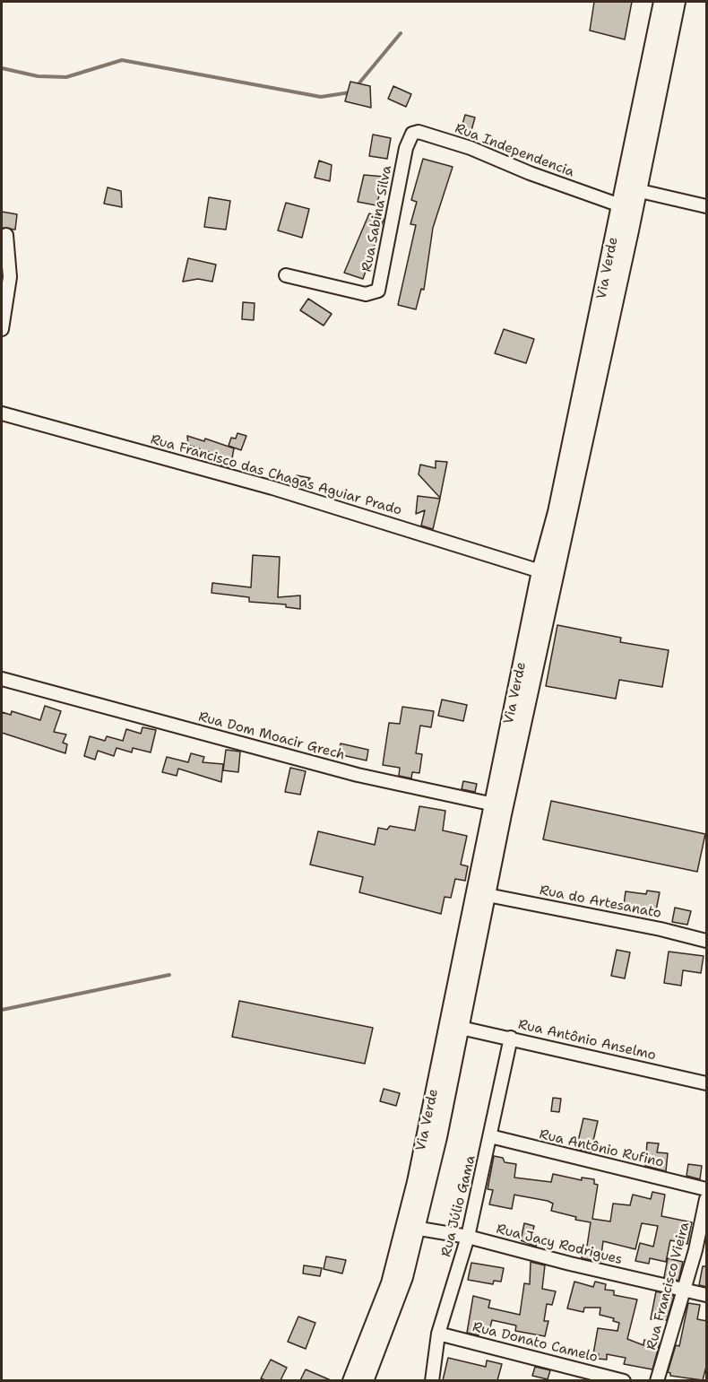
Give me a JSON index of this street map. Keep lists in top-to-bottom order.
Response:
{
  "streets": {
    "main road": ["Via Verde"],
    "street": [
      "Rua Independencia",
      "Rua Sabina Silva",
      "Rua Francisco das Chagas Aguiar Prado",
      "Rua Dom Moacir Grech",
      "Rua do Artesanato",
      "Rua Antônio Anselmo",
      "Rua Antônio Rufino",
      "Rua Júlio Gama",
      "Rua Jacy Rodrigues",
      "Rua Francisco Vieira",
      "Rua Donato Camelo"
    ]
  },
  "crossings": [
    ["Rua Independencia", "Rua Sabina Silva"],
    ["Rua Independencia", "Via Verde"],
    ["Via Verde", "Rua Francisco das Chagas Aguiar Prado"],
    ["Via Verde", "Rua Dom Moacir Grech"],
    ["Via Verde", "Rua do Artesanato"],
    ["Via Verde", "Rua Antônio Anselmo"],
    ["Via Verde", "Rua Jacy Rodrigues"],
    ["Rua Antônio Anselmo", "Rua Júlio Gama"],
    ["Rua Antônio Rufino", "Rua Júlio Gama"],
    ["Rua Júlio Gama", "Rua Jacy Rodrigues"],
    ["Rua Júlio Gama", "Rua Donato Camelo"],
    ["Rua Jacy Rodrigues", "Rua Francisco Vieira"]
  ]
}
